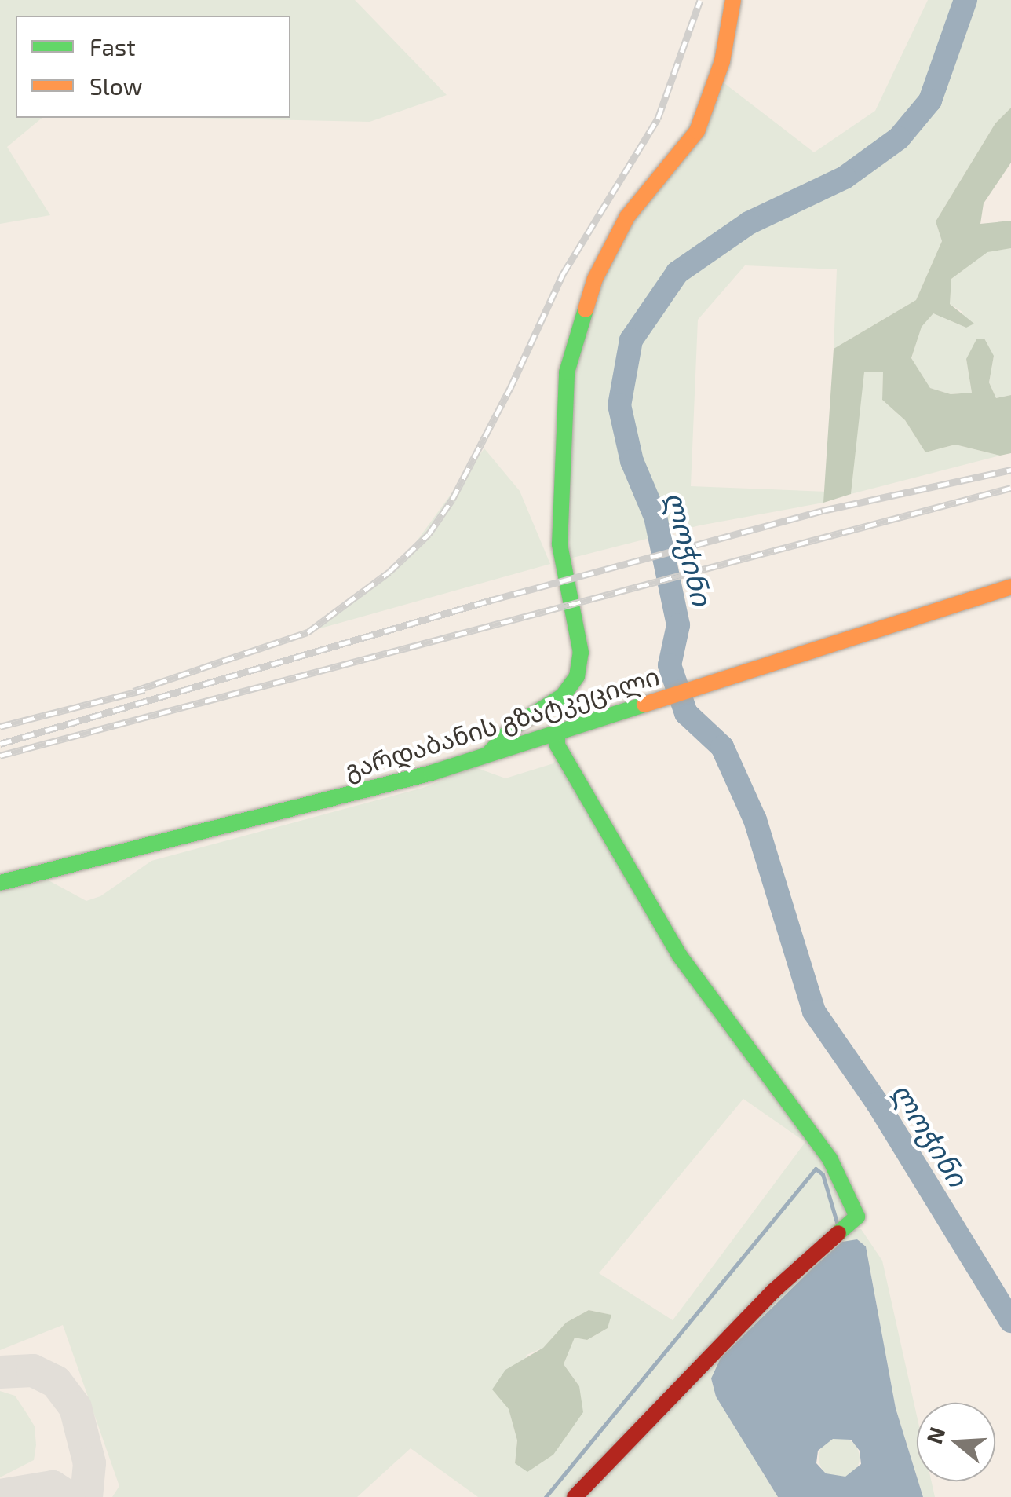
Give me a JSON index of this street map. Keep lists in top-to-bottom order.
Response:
{
  "streets": {
    "street": ["გარდაბანის გზატკეცილი"]
  },
  "water": ["ლოჭინი"],
  "legend": ["Fast", "Slow"],
  "north": "left"
}
